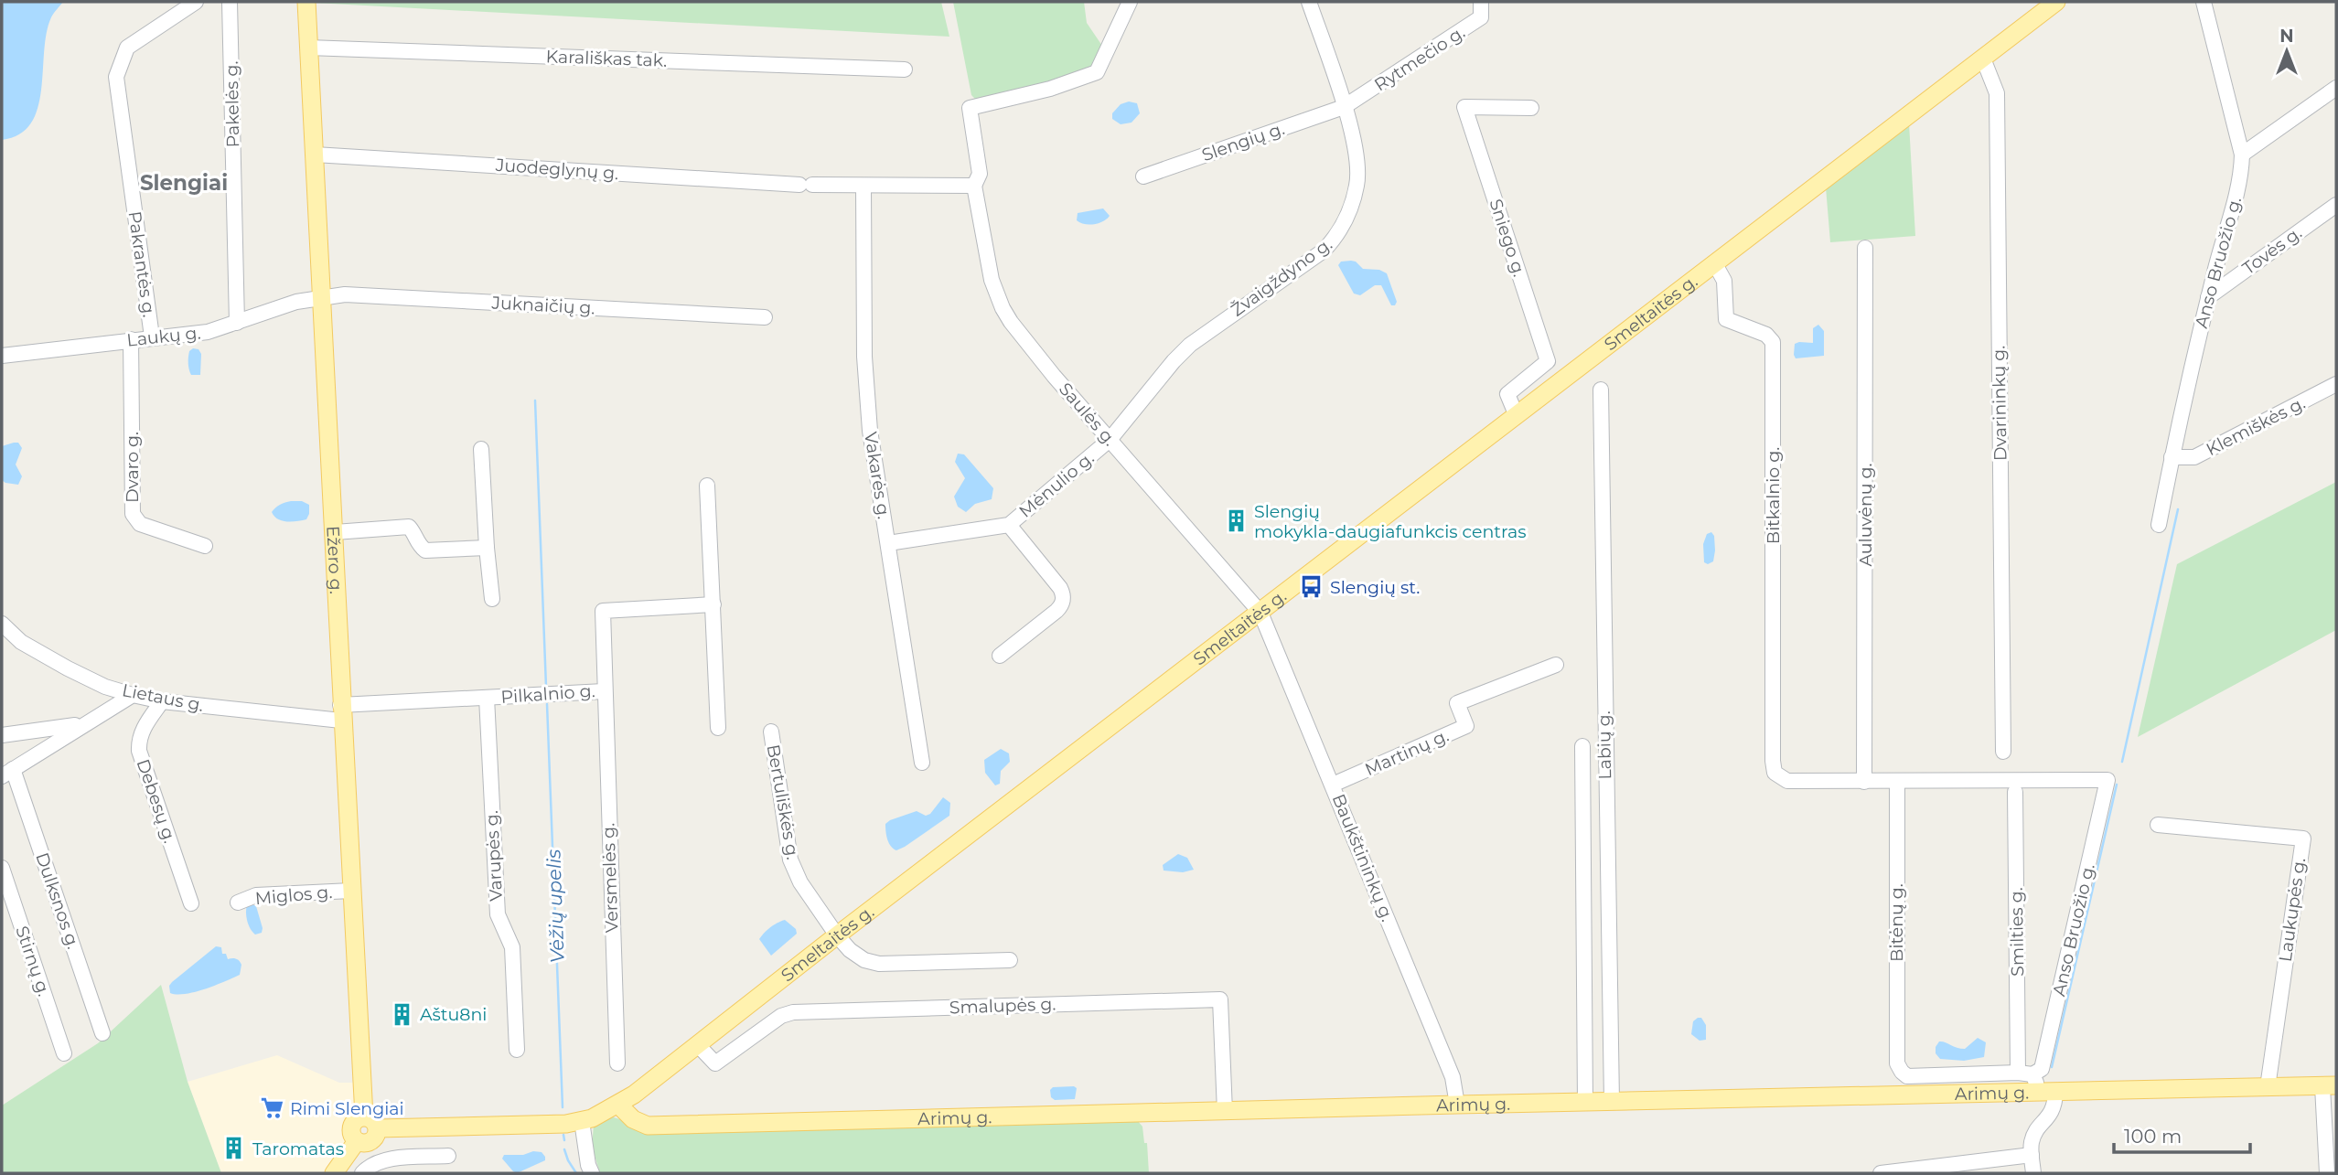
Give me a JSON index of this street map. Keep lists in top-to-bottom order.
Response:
{
  "streets": {
    "main road": ["Smeltaitės g.", "Ežero g.", "Arimų g."],
    "street": [
      "Karališkas tak.",
      "Rytmečio g.",
      "Pakelės g.",
      "Slengių g.",
      "Juodeglynų g.",
      "Sniego g.",
      "Tovės g.",
      "Anso Bruožio g.",
      "Pakrantės g.",
      "Žvaigždyno g.",
      "Juknaičių g.",
      "Laukų g.",
      "Dvarininkų g.",
      "Saulės g.",
      "Klemiškės g.",
      "Dvaro g.",
      "Vakarės g.",
      "Mėnulio g.",
      "Bitkalnio g.",
      "Auluvėnų g.",
      "Pilkalnio g.",
      "Lietaus g.",
      "Labių g.",
      "Martinų g.",
      "Debesų g.",
      "Bertuliškės g.",
      "Varupės g.",
      "Baukštininkų g.",
      "Versmelės g.",
      "Miglos g.",
      "Dulksnos g.",
      "Laukupės g.",
      "Bitėnų g.",
      "Smilties g.",
      "Stirnų g.",
      "Smalupės g."
    ]
  },
  "crossings": [
    ["Karališkas tak.", "Ežero g."],
    ["Rytmečio g.", "Slengių g."],
    ["Rytmečio g.", "Žvaigždyno g."],
    ["Pakelės g.", "Laukų g."],
    ["Slengių g.", "Žvaigždyno g."],
    ["Juodeglynų g.", "Vakarės g."],
    ["Juodeglynų g.", "Ežero g."],
    ["Sniego g.", "Smeltaitės g."],
    ["Tovės g.", "Anso Bruožio g."],
    ["Anso Bruožio g.", "Klemiškės g."],
    ["Anso Bruožio g.", "Bitėnų g."],
    ["Anso Bruožio g.", "Smilties g."],
    ["Pakrantės g.", "Laukų g."],
    ["Žvaigždyno g.", "Saulės g."],
    ["Žvaigždyno g.", "Mėnulio g."],
    ["Juknaičių g.", "Laukų g."],
    ["Juknaičių g.", "Ežero g."],
    ["Smeltaitės g.", "Dvarininkų g."],
    ["Smeltaitės g.", "Saulės g."],
    ["Smeltaitės g.", "Bitkalnio g."],
    ["Smeltaitės g.", "Ežero g."],
    ["Smeltaitės g.", "Bertuliškės g."],
    ["Smeltaitės g.", "Baukštininkų g."],
    ["Smeltaitės g.", "Smalupės g."],
    ["Smeltaitės g.", "Arimų g."],
    ["Laukų g.", "Dvaro g."],
    ["Laukų g.", "Ežero g."],
    ["Saulės g.", "Mėnulio g."],
    ["Saulės g.", "Baukštininkų g."],
    ["Vakarės g.", "Mėnulio g."],
    ["Bitkalnio g.", "Auluvėnų g."],
    ["Ežero g.", "Pilkalnio g."],
    ["Ežero g.", "Lietaus g."],
    ["Ežero g.", "Miglos g."],
    ["Pilkalnio g.", "Lietaus g."],
    ["Pilkalnio g.", "Varupės g."],
    ["Pilkalnio g.", "Versmelės g."],
    ["Lietaus g.", "Debesų g."],
    ["Labių g.", "Arimų g."],
    ["Martinų g.", "Baukštininkų g."],
    ["Baukštininkų g.", "Arimų g."],
    ["Laukupės g.", "Arimų g."],
    ["Bitėnų g.", "Smilties g."],
    ["Smilties g.", "Arimų g."],
    ["Smalupės g.", "Arimų g."]
  ],
  "districts": ["Slengiai"],
  "water": ["Vėžių upelis"],
  "places": {
    "building": ["Slengių mokykla-daugiafunkcis centras", "Aštu8ni", "Taromatas"],
    "bus stop": ["Slengių st."],
    "supermarket": ["Rimi Slengiai"]
  },
  "scale_bar": "100 m",
  "north": "top"
}
